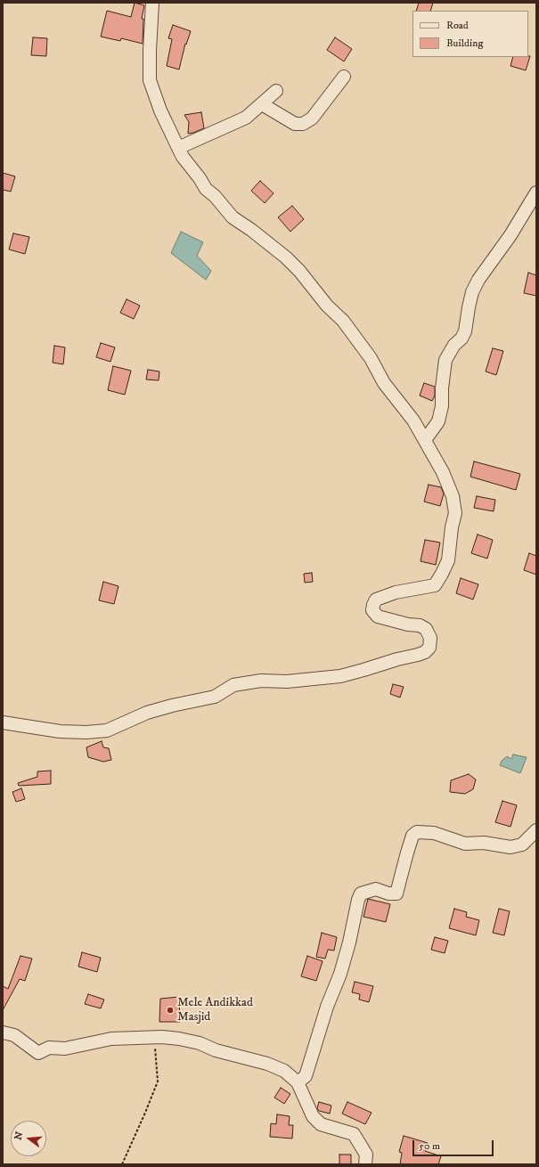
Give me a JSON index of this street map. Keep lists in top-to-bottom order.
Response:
{
  "places": ["Mele Andikkad Masjid"],
  "legend": ["Road", "Building"],
  "scale_bar": "50 m",
  "north": "left"
}
